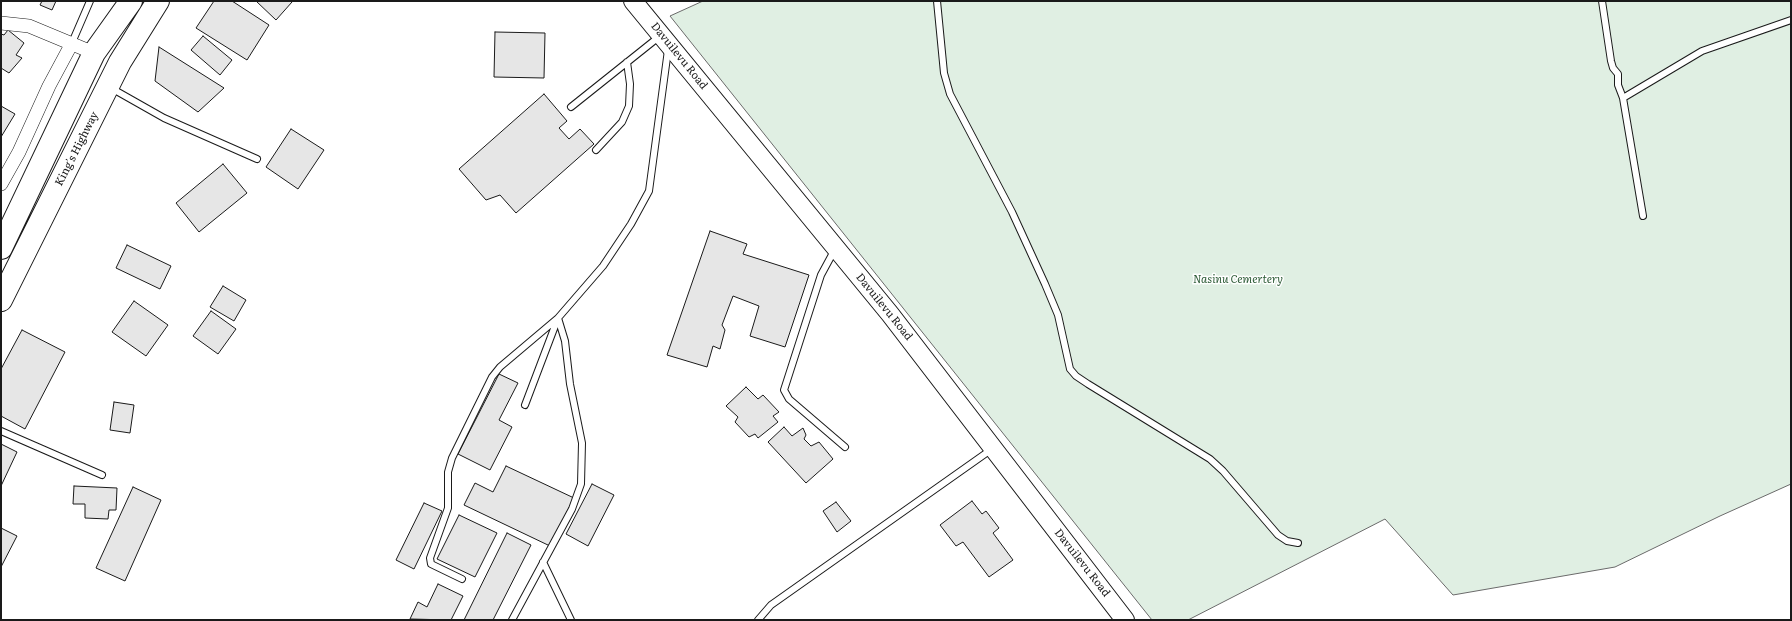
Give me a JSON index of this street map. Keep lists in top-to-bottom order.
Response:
{
  "streets": {
    "highway": ["King's Highway"],
    "street": ["Davuilevu Road"]
  },
  "parks": ["Nasinu Cemertery"]
}
